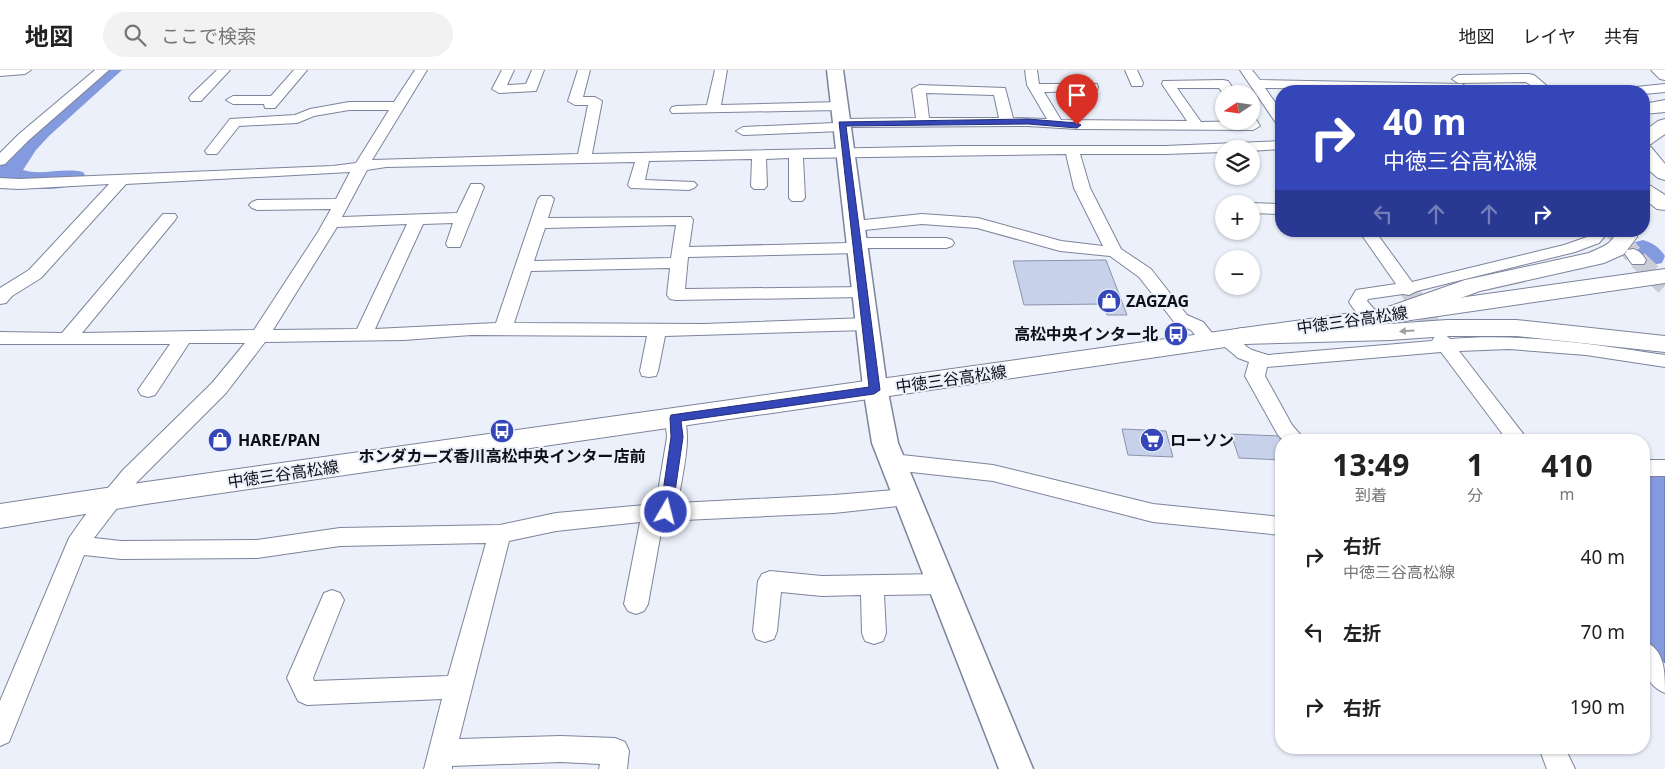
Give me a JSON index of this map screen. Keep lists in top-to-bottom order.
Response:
{
  "streets": {
    "main road": ["中徳三谷高松線"]
  },
  "places": {
    "shop": ["ZAGZAG", "HARE/PAN"],
    "bus stop": ["高松中央インター北", "ホンダカーズ香川高松中央インター店前"],
    "supermarket": ["ローソン"]
  },
  "north": "left",
  "page": {
    "header": "地図",
    "search": "ここで検索",
    "nav": ["地図", "レイヤ", "共有"],
    "map_buttons": ["+", "−"],
    "turn": ["40 m", "中徳三谷高松線"],
    "eta": [
      "13:49",
      "到着",
      "1",
      "分",
      "410",
      "m"
    ],
    "list": [
      {
        "name": "右折",
        "note": "中徳三谷高松線",
        "value": "40 m"
      },
      {
        "name": "左折",
        "value": "70 m"
      },
      {
        "name": "右折",
        "value": "190 m"
      }
    ]
  }
}
